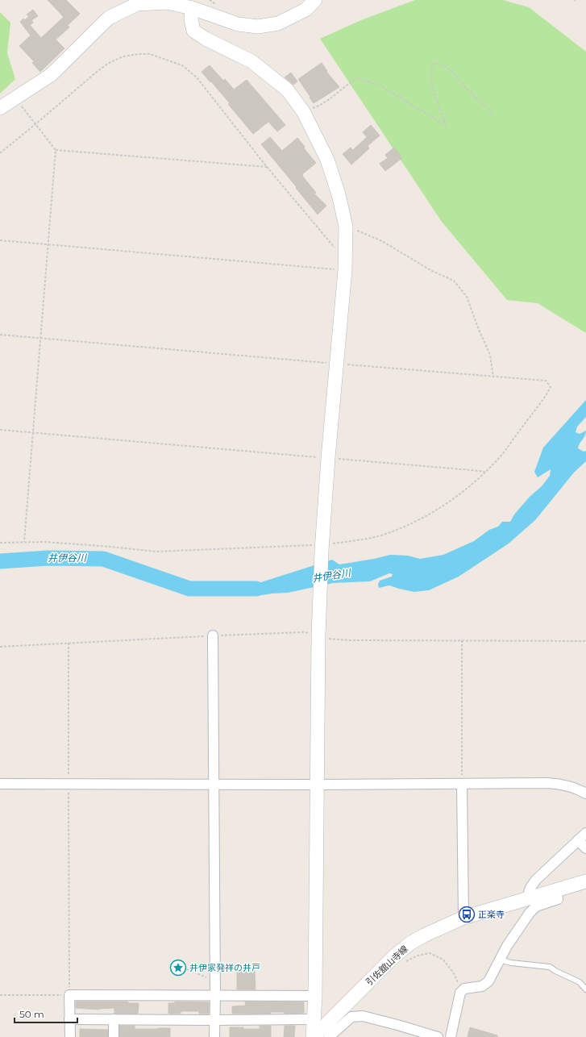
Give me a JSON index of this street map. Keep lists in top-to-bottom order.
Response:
{
  "streets": {
    "street": ["引佐舘山寺線"]
  },
  "water": ["井伊谷川"],
  "places": {
    "bus stop": ["正楽寺"],
    "place": ["井伊家発祥の井戸"]
  },
  "scale_bar": "50 m"
}
